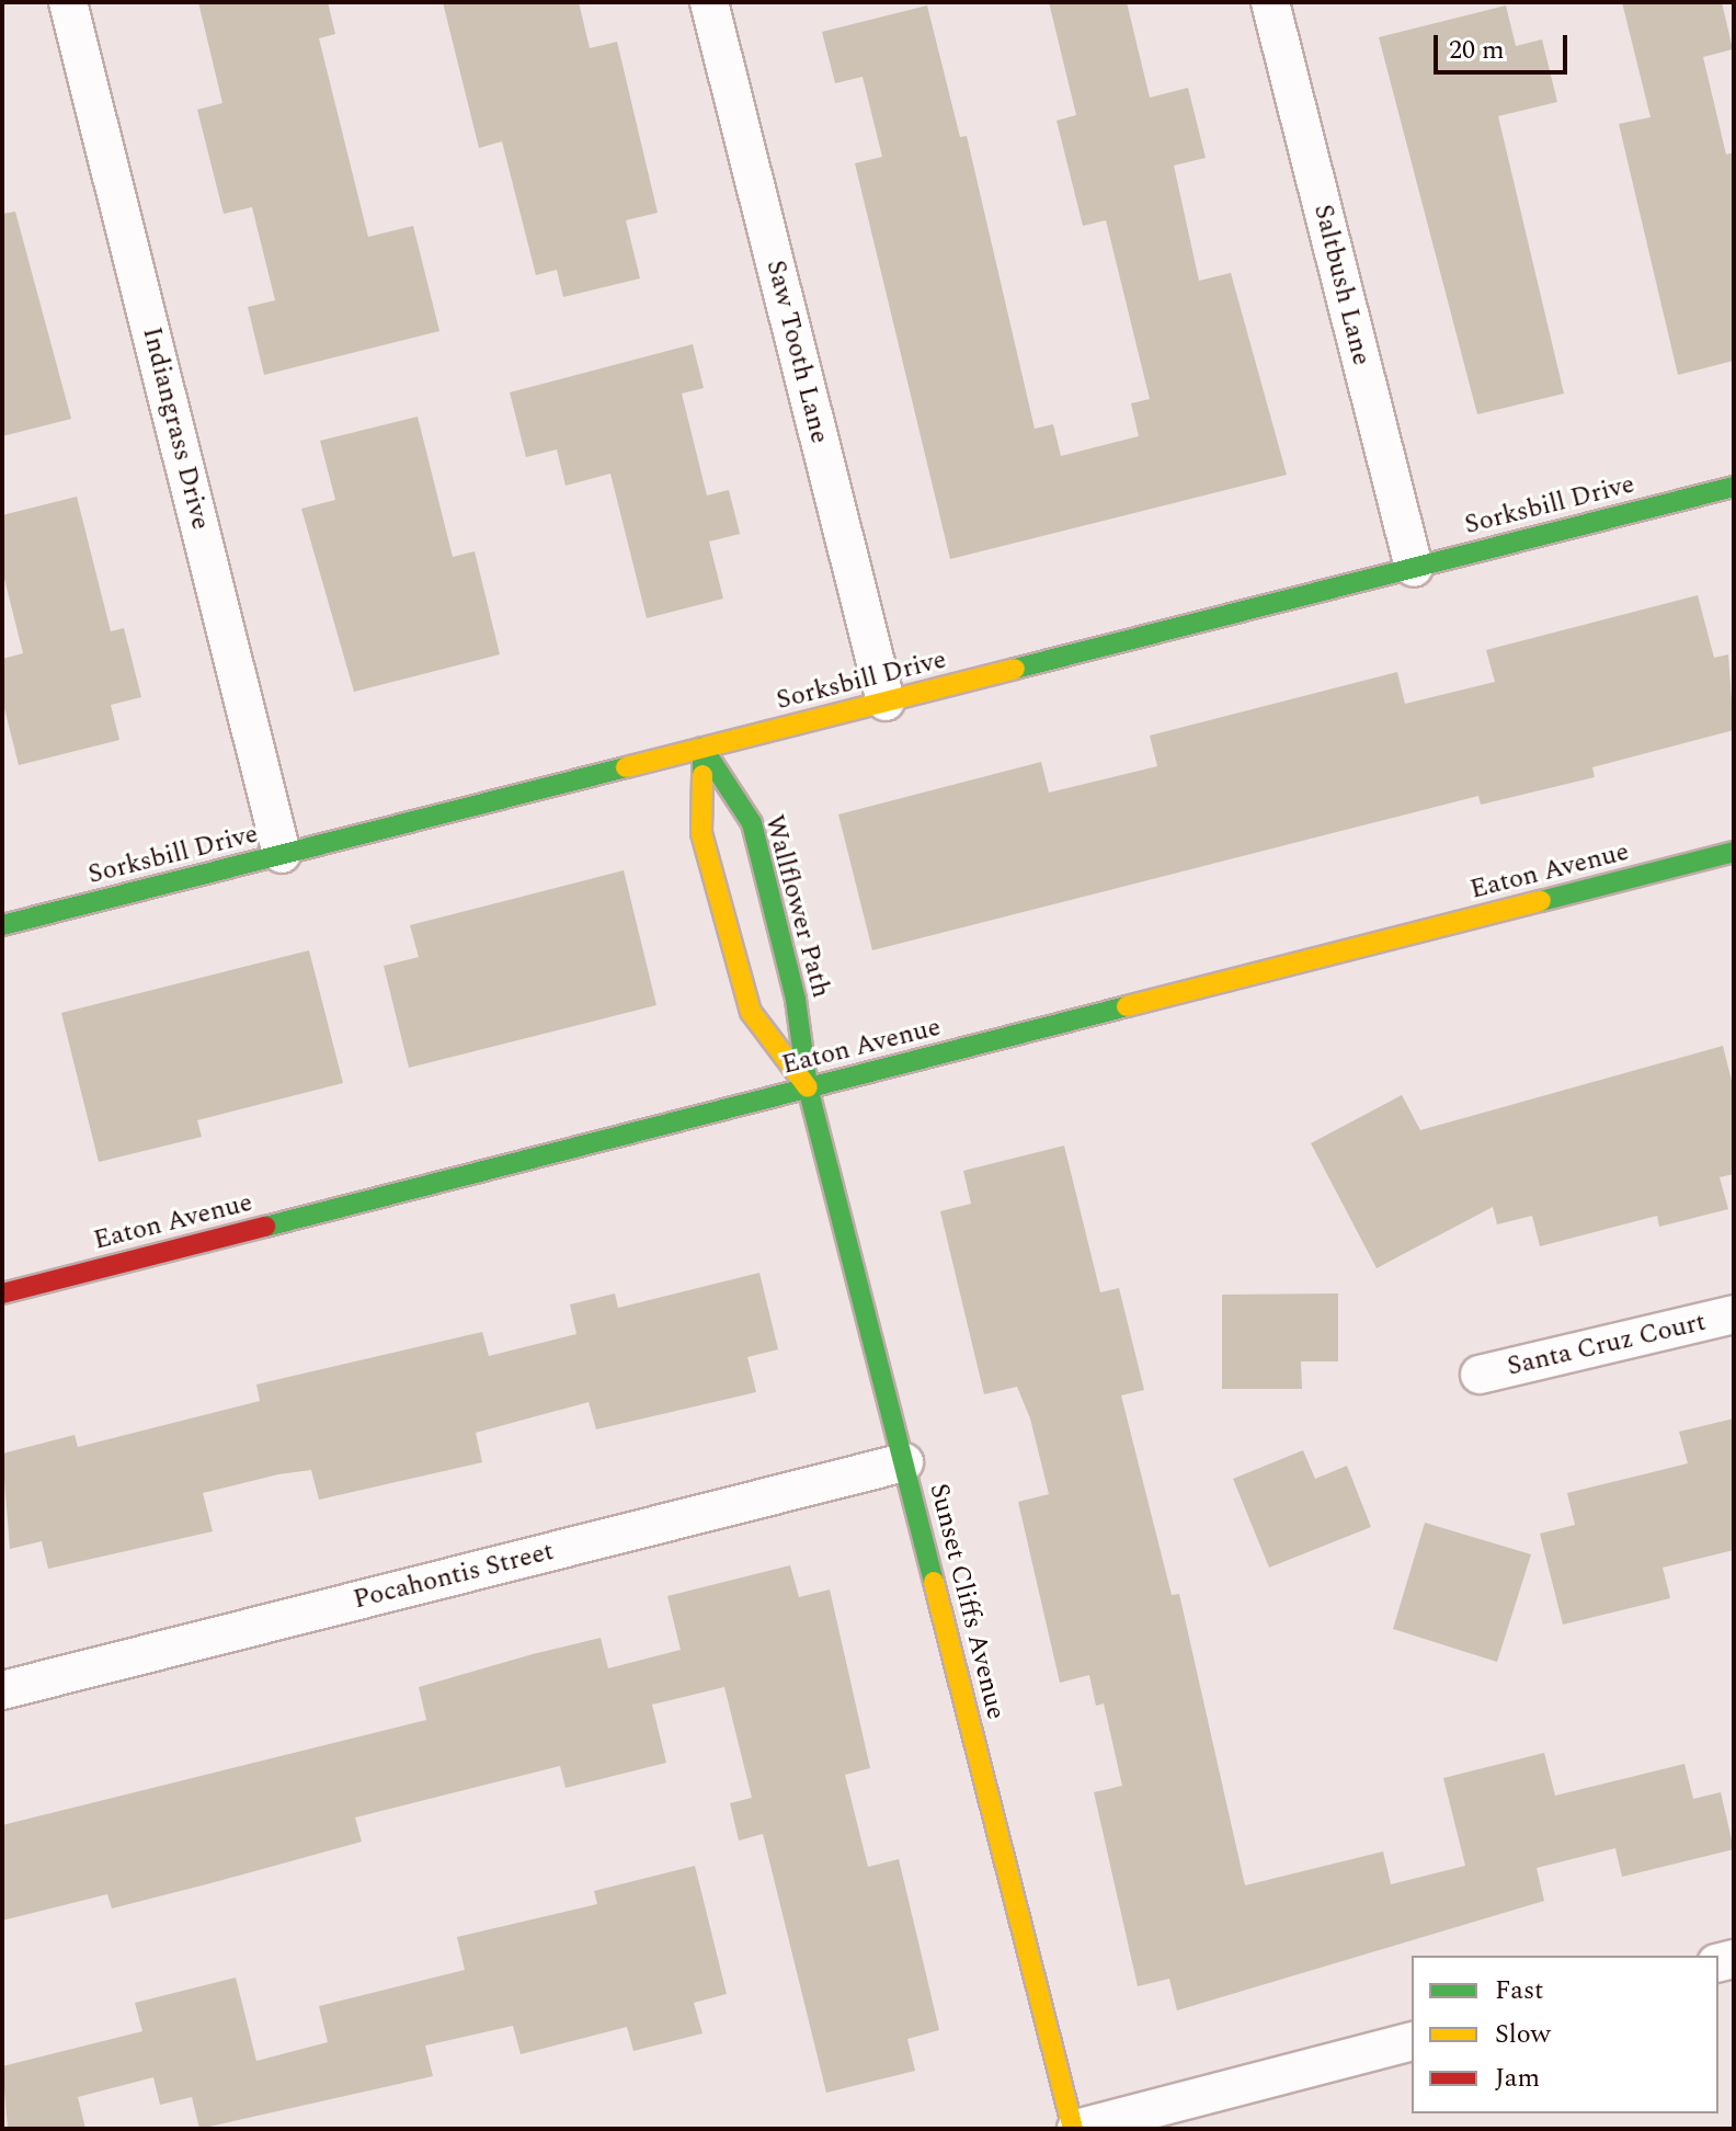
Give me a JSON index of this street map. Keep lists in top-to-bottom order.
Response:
{
  "streets": {
    "street": [
      "Saltbush Lane",
      "Saw Tooth Lane",
      "Indiangrass Drive",
      "Sorksbill Drive",
      "Eaton Avenue",
      "Wallflower Path",
      "Santa Cruz Court",
      "Pocahontis Street",
      "Sunset Cliffs Avenue"
    ]
  },
  "crossings": [
    ["Saltbush Lane", "Sorksbill Drive"],
    ["Saw Tooth Lane", "Sorksbill Drive"],
    ["Indiangrass Drive", "Sorksbill Drive"],
    ["Sorksbill Drive", "Wallflower Path"],
    ["Eaton Avenue", "Wallflower Path"],
    ["Eaton Avenue", "Sunset Cliffs Avenue"],
    ["Wallflower Path", "Sunset Cliffs Avenue"],
    ["Pocahontis Street", "Sunset Cliffs Avenue"]
  ],
  "legend": ["Fast", "Slow", "Jam"],
  "scale_bar": "20 m"
}
